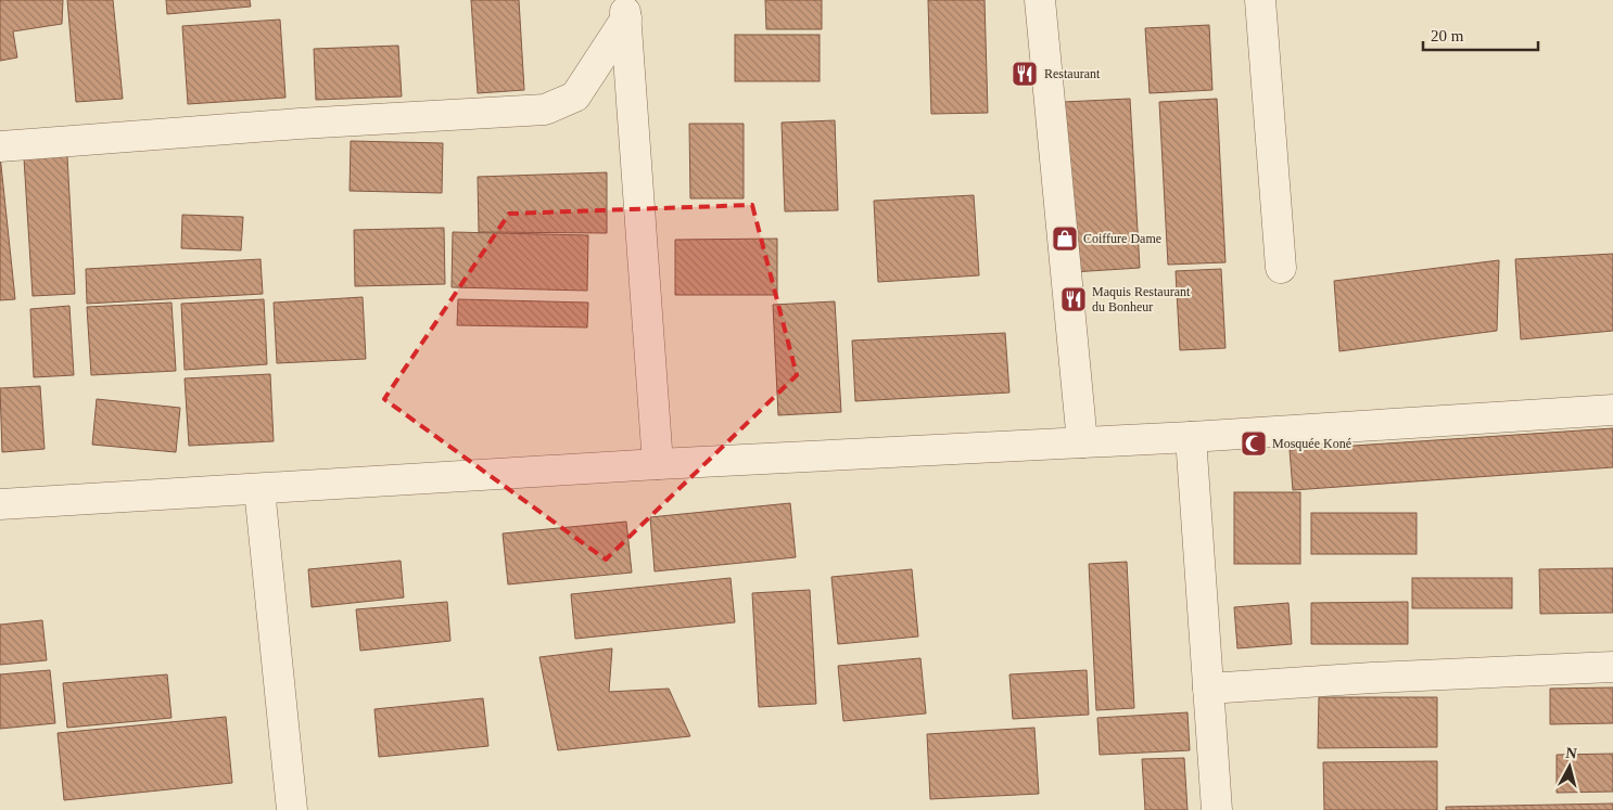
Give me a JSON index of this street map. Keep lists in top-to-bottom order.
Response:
{
  "places": {
    "restaurant": ["Restaurant", "Maquis Restaurant du Bonheur"],
    "shop": ["Coiffure Dame"],
    "mosque": ["Mosquée Koné"]
  },
  "scale_bar": "20 m",
  "north": "top"
}
